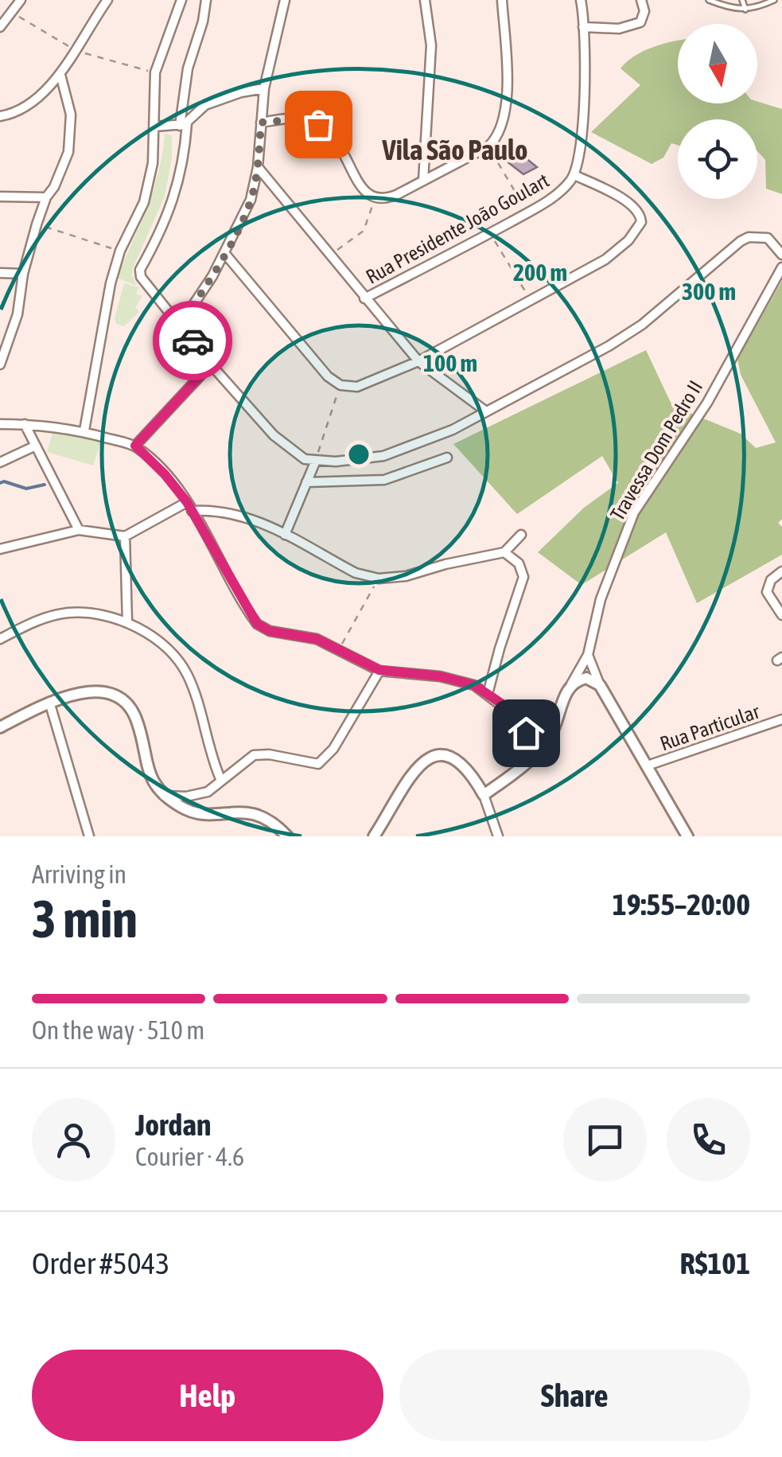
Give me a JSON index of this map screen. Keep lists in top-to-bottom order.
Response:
{
  "streets": {
    "street": ["Rua Presidente João Goulart", "Travessa Dom Pedro II", "Rua Particular"]
  },
  "districts": ["Vila São Paulo"],
  "north": "bottom",
  "page": {
    "heading": ["3 min", "Arriving in", "19:55–20:00"],
    "panel": [
      "Jordan",
      "Courier · 4.6",
      "Order #5043",
      "R$101"
    ],
    "bar": "On the way · 510 m",
    "buttons": ["Help", "Share"]
  },
  "rings": ["200 m", "300 m", "100 m"]
}
